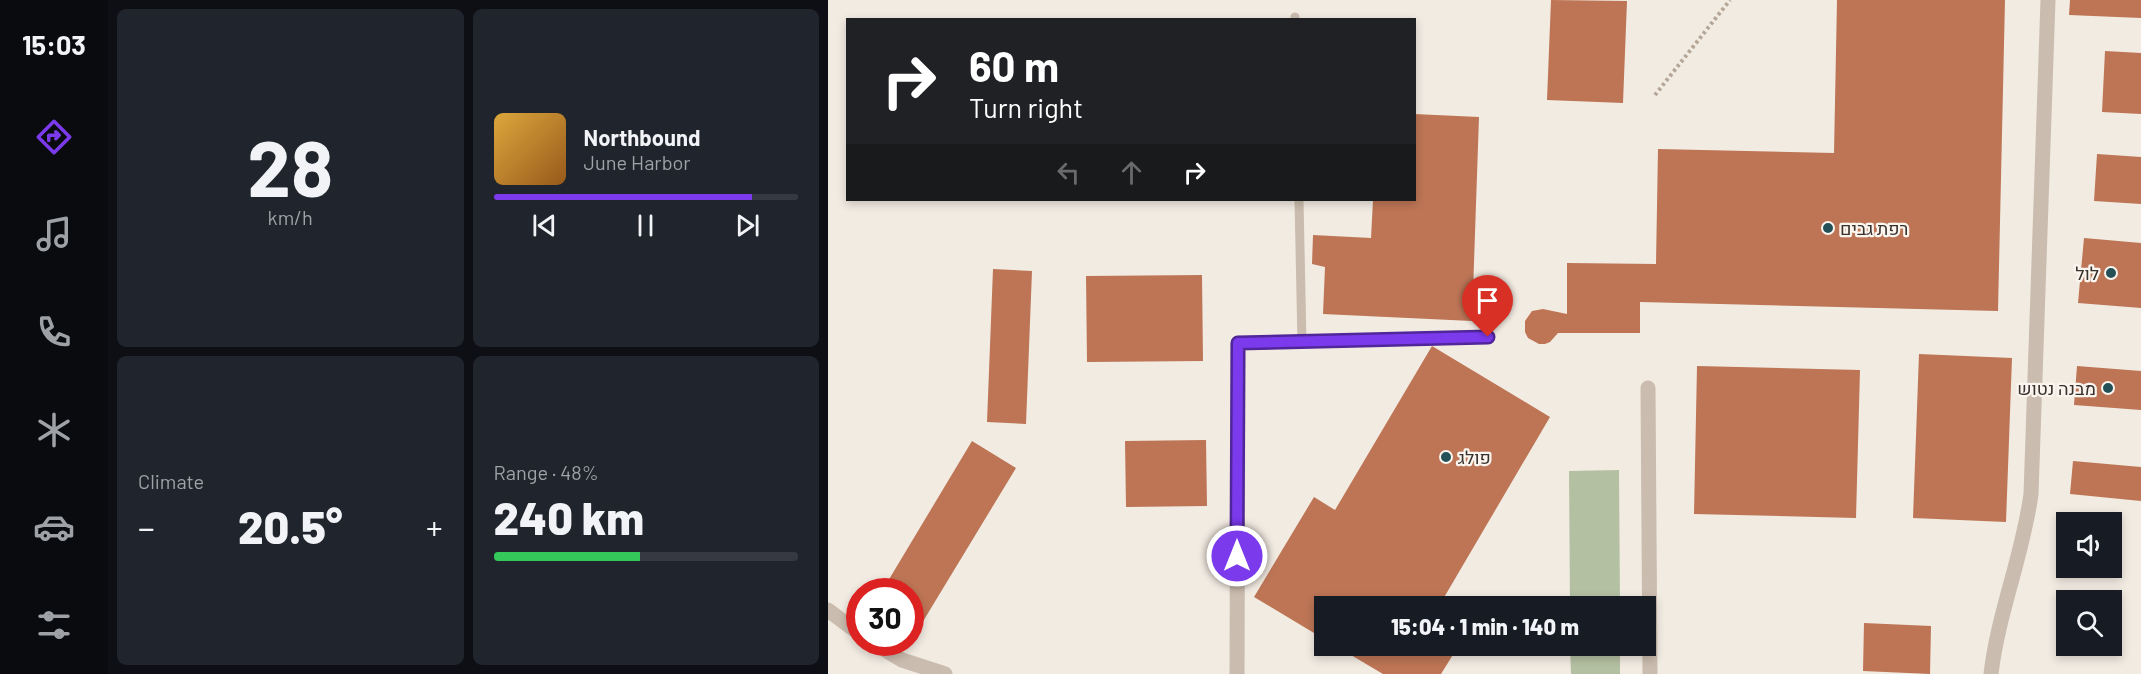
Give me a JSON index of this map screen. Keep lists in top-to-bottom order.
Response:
{
  "places": [
    "רפת גבים",
    "לול",
    "מבנה נטוש",
    "פולג"
  ],
  "page": {
    "tabs": "15:03",
    "tile": [
      ["28", "km/h"],
      "Climate",
      ["Range · 48%", "240 km"]
    ],
    "turn": ["60 m", "Turn right"],
    "song": ["Northbound", "June Harbor"],
    "heat": ["−", "20.5°", "+"],
    "limit": "30",
    "trip": "15:04 · 1 min · 140 m"
  }
}
